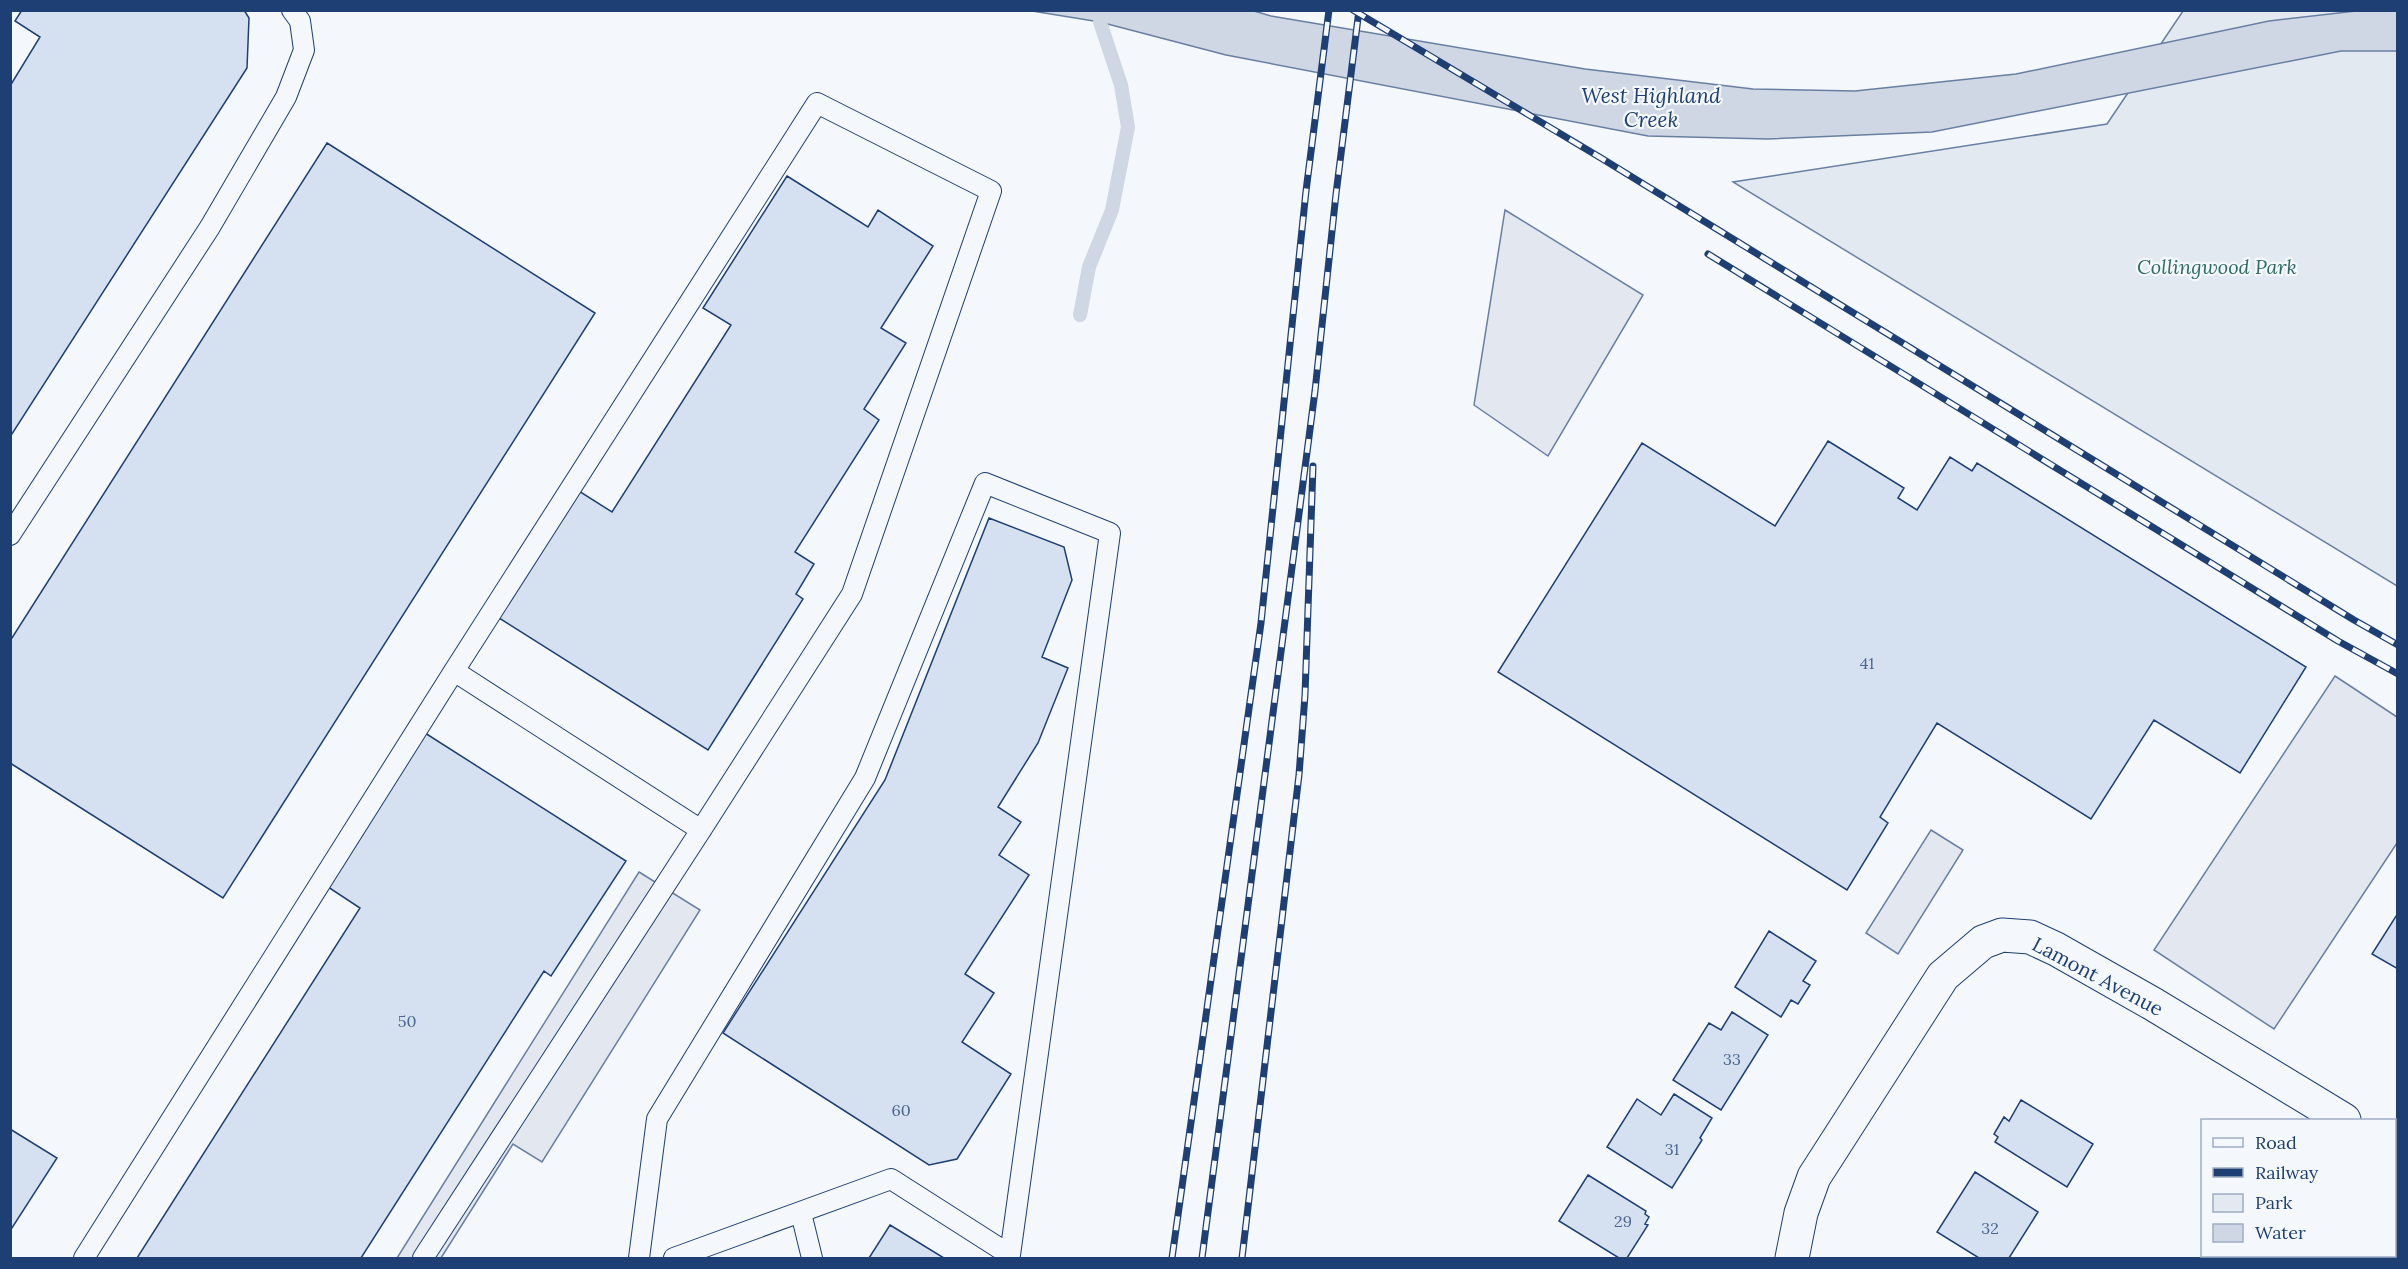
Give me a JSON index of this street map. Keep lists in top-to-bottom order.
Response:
{
  "streets": {
    "street": ["Lamont Avenue"]
  },
  "water": ["West Highland Creek"],
  "parks": ["Collingwood Park"],
  "house_numbers": [
    "41",
    "50",
    "33",
    "60",
    "31",
    "29",
    "32"
  ],
  "legend": [
    "Road",
    "Railway",
    "Park",
    "Water"
  ]
}
